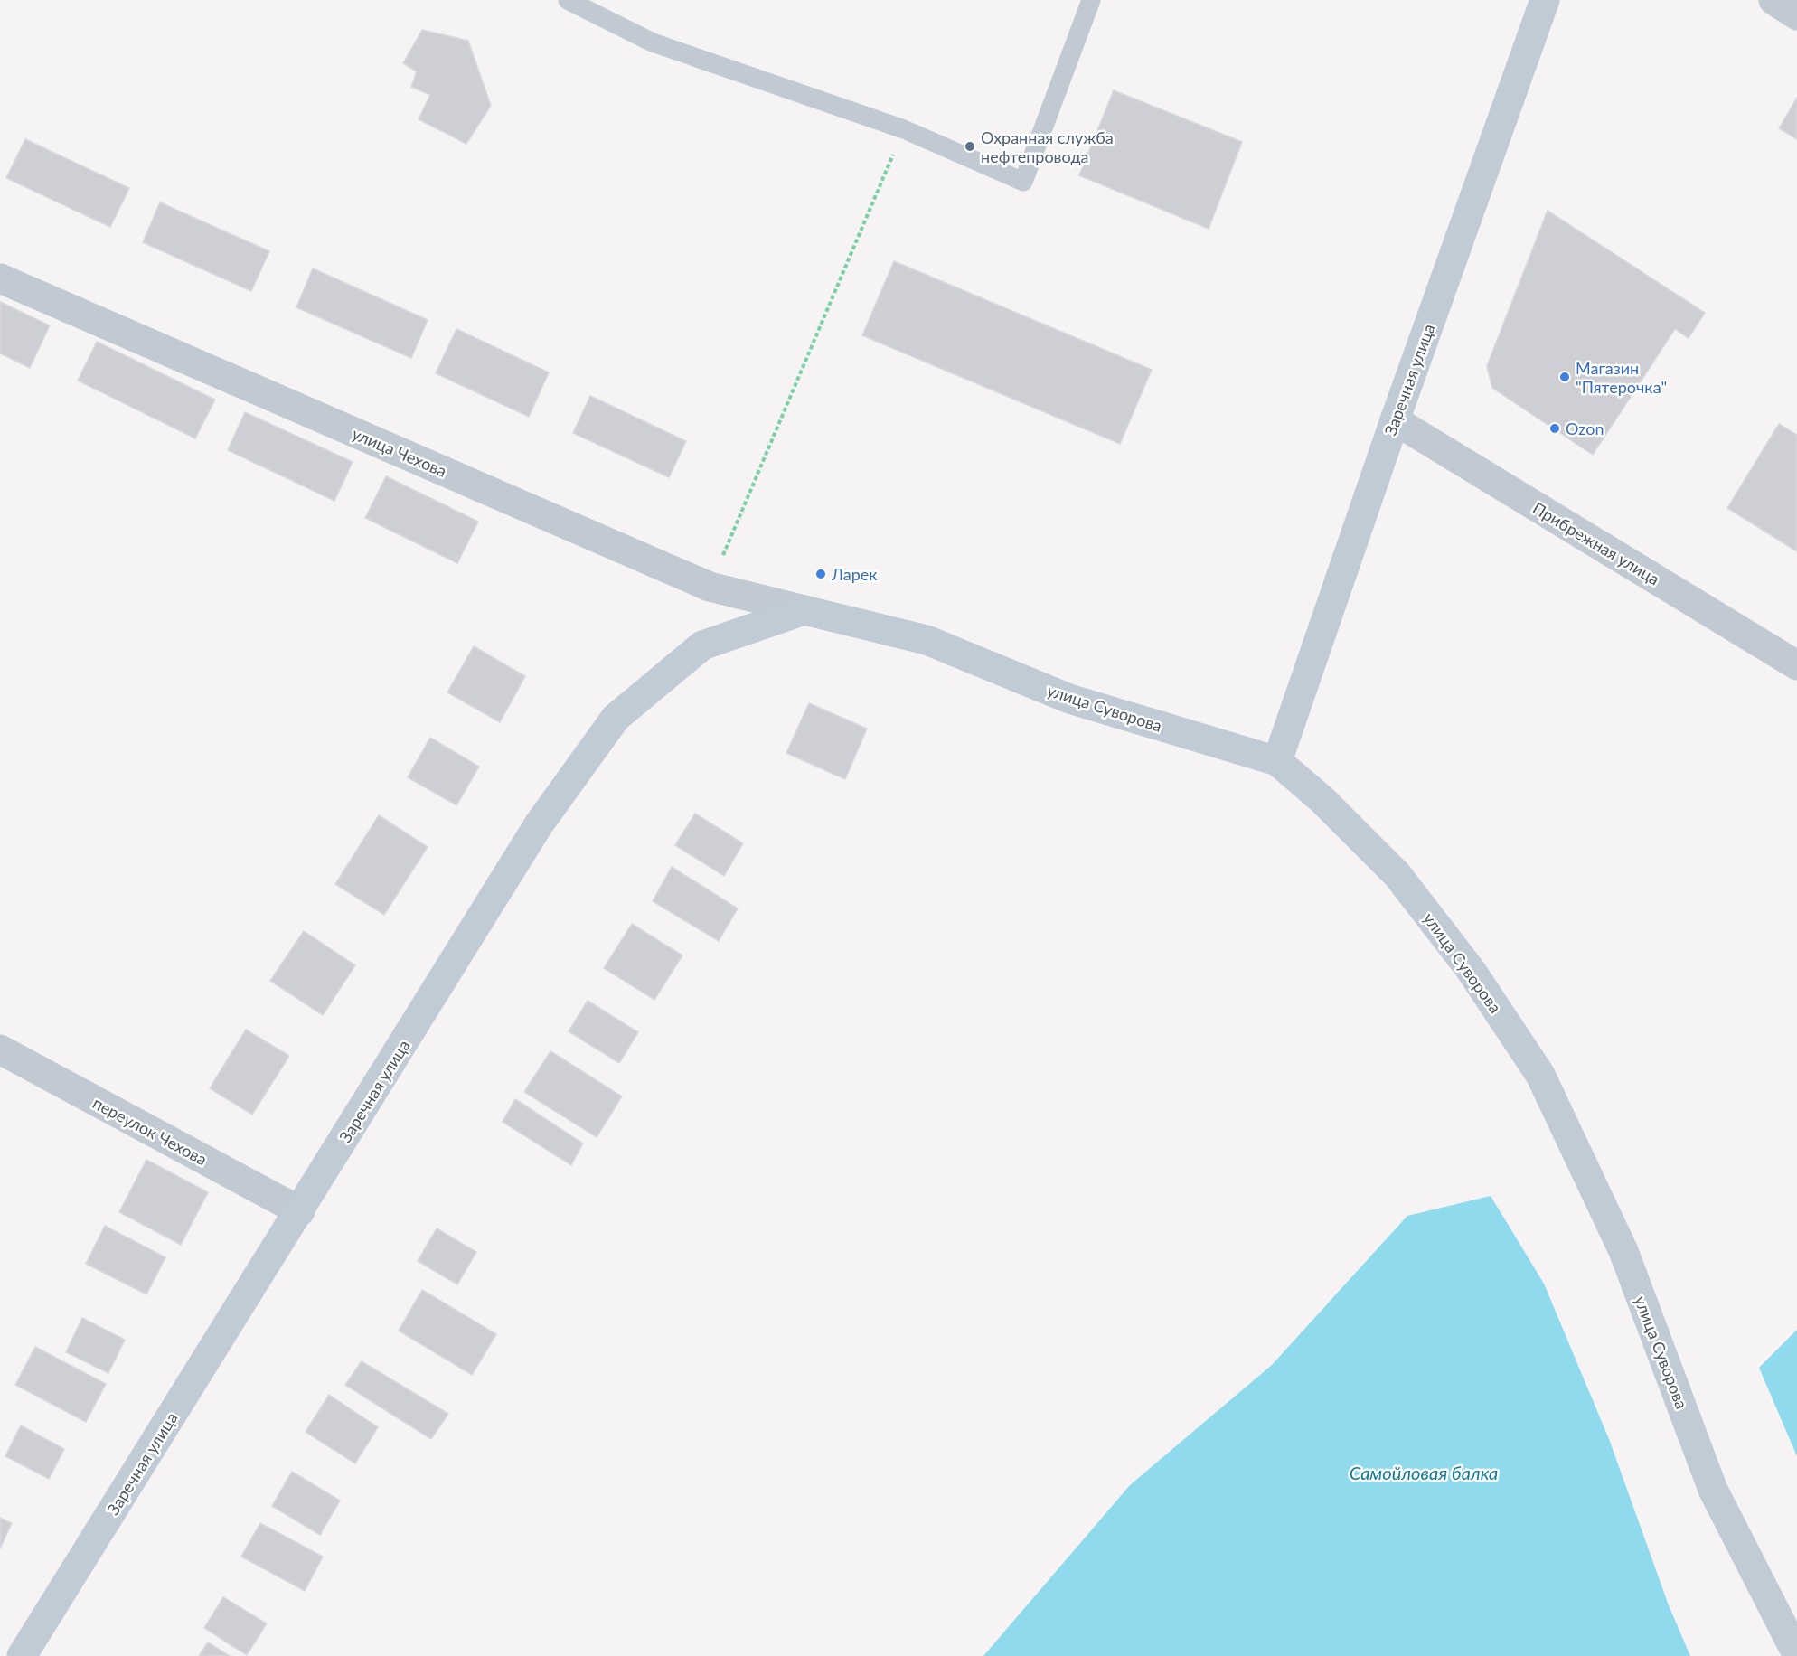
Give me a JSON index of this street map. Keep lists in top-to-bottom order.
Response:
{
  "streets": {
    "main road": ["Заречная улица", "улица Суворова"],
    "street": ["улица Чехова", "Прибрежная улица", "переулок Чехова"]
  },
  "crossings": [
    ["Заречная улица", "улица Чехова"],
    ["Заречная улица", "Прибрежная улица"],
    ["Заречная улица", "улица Суворова"],
    ["Заречная улица", "переулок Чехова"],
    ["улица Чехова", "улица Суворова"]
  ],
  "water": ["Самойловая балка"],
  "places": [
    "Охранная служба нефтепровода",
    "Магазин \"Пятерочка\"",
    "Ozon",
    "Ларек"
  ]
}
